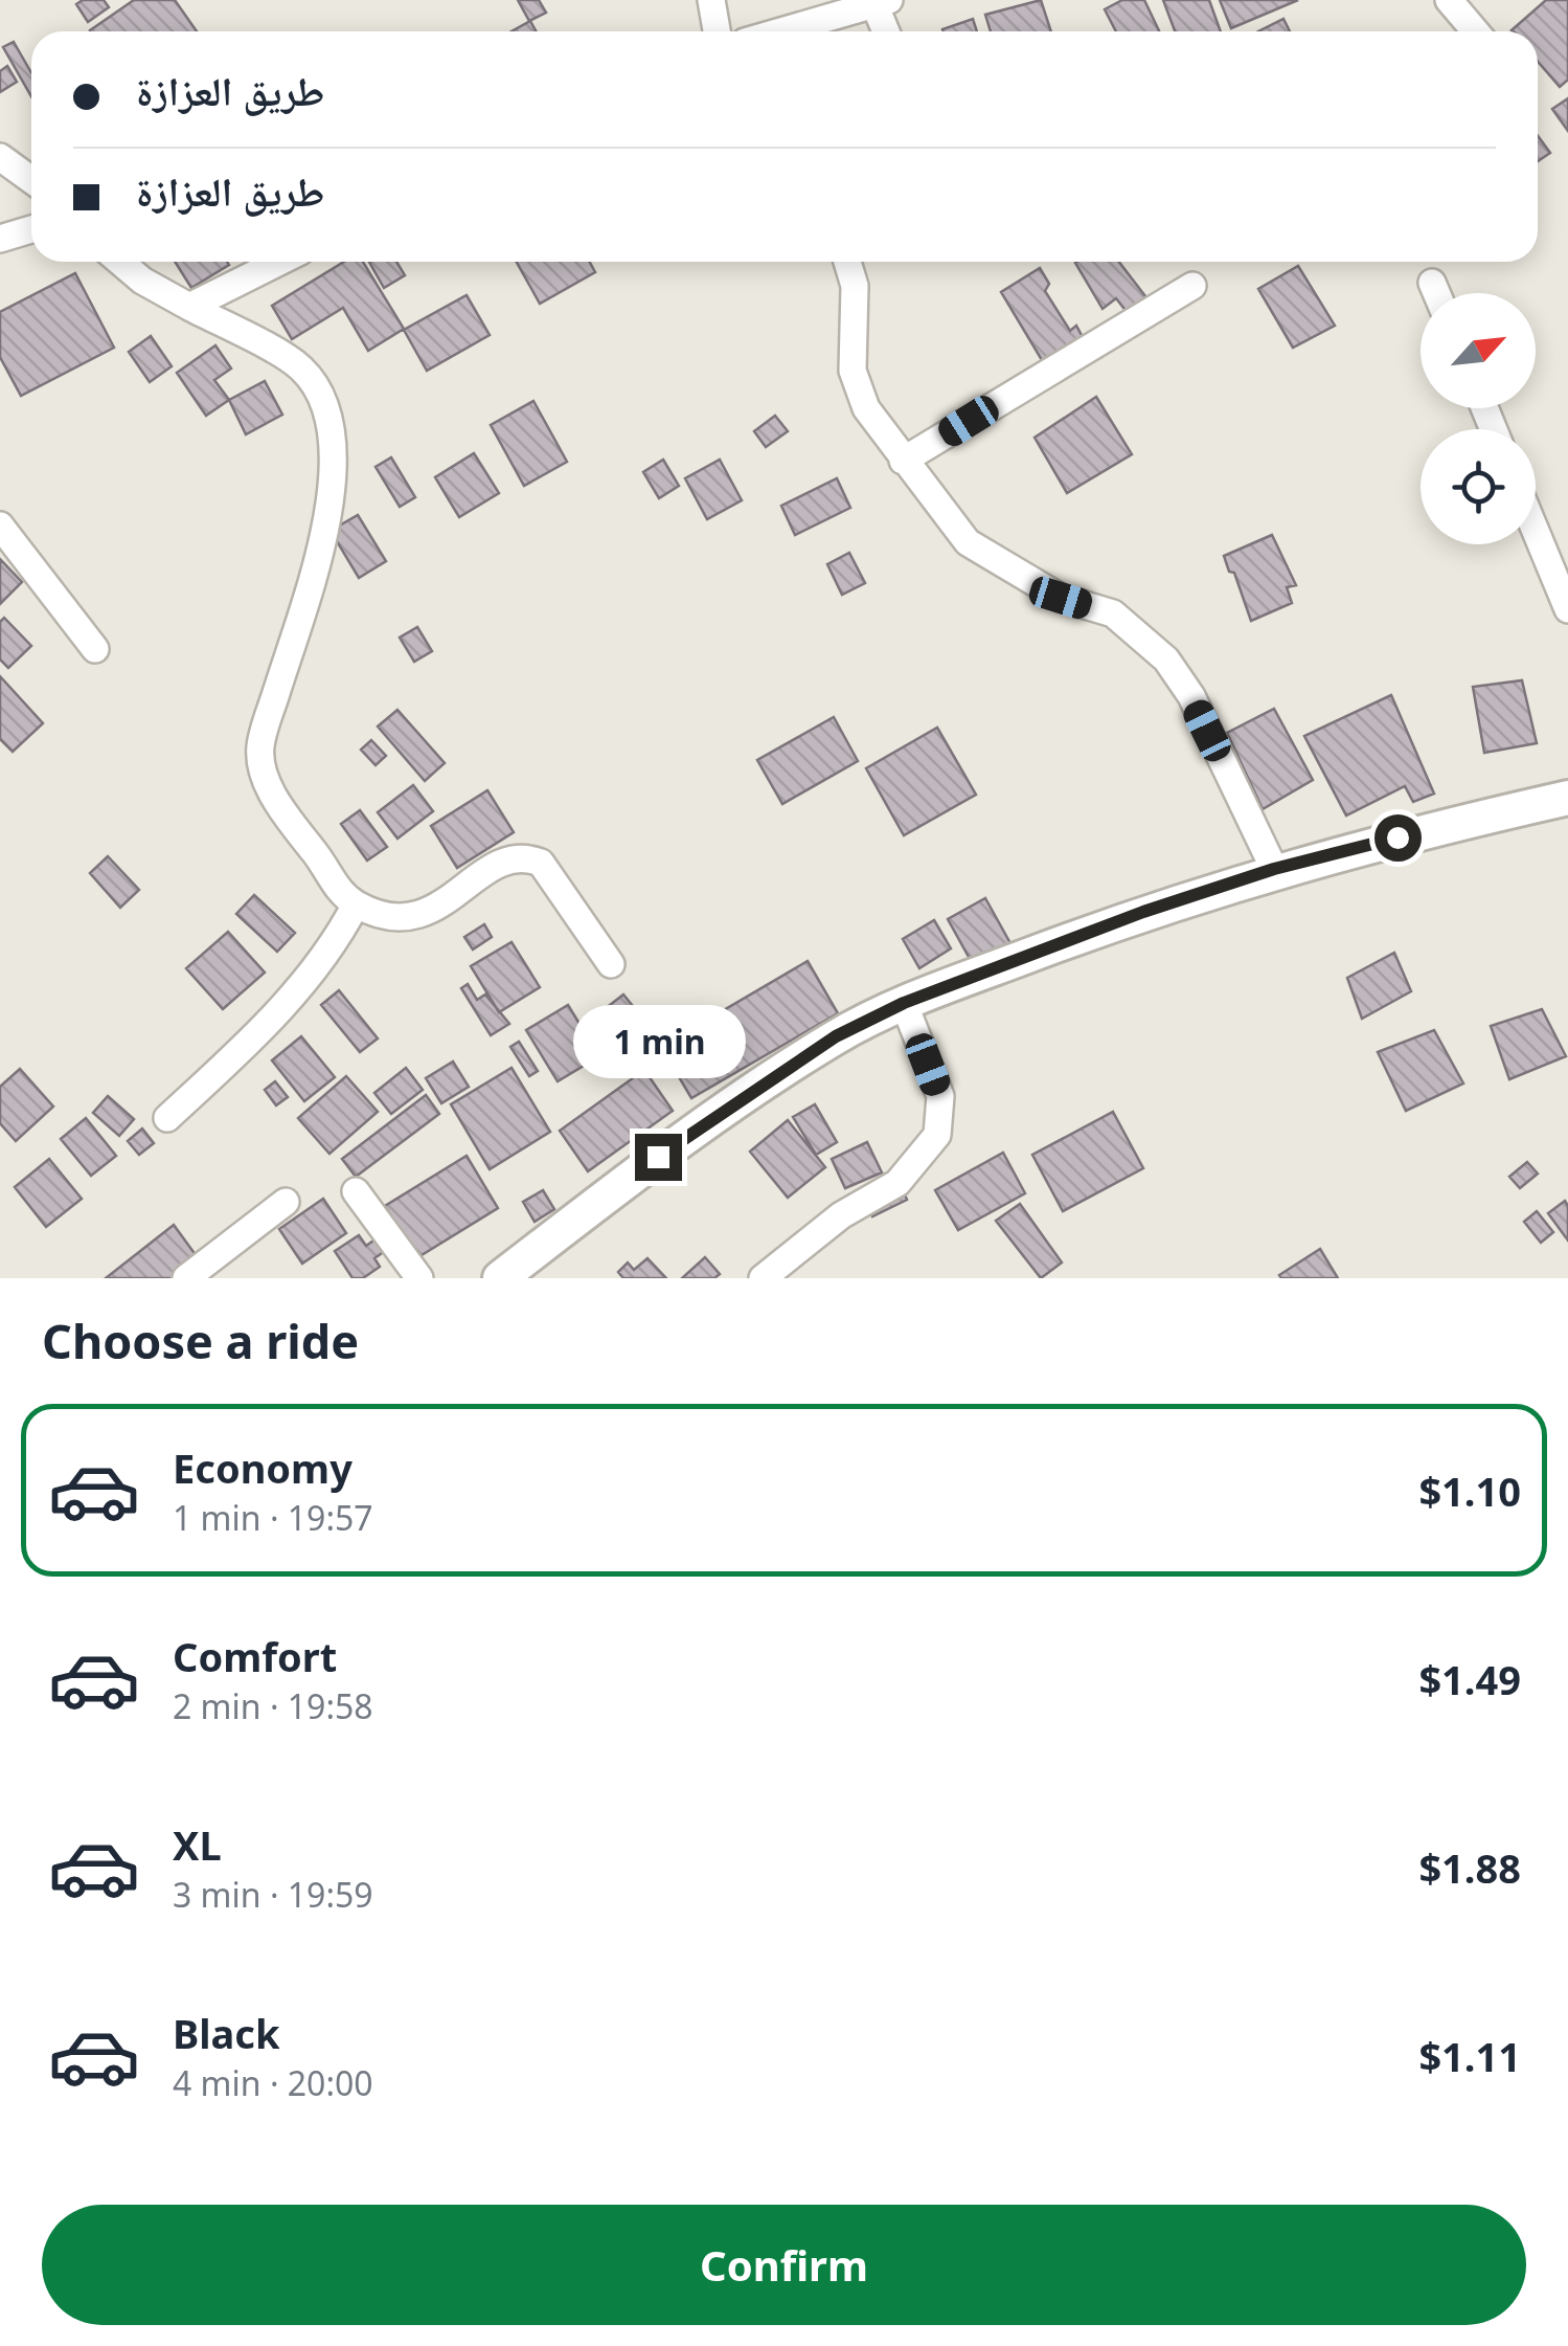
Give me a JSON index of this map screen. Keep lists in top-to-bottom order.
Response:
{
  "north": "top right",
  "page": {
    "banner": ["طريق العزازة", "طريق العزازة"],
    "bubble": "1 min",
    "heading": "Choose a ride",
    "list": [
      {
        "name": "Economy",
        "note": "1 min · 19:57",
        "value": "$1.10"
      },
      {
        "name": "Comfort",
        "note": "2 min · 19:58",
        "value": "$1.49"
      },
      {
        "name": "XL",
        "note": "3 min · 19:59",
        "value": "$1.88"
      },
      {
        "name": "Black",
        "note": "4 min · 20:00",
        "value": "$1.11"
      }
    ],
    "buttons": "Confirm"
  }
}
